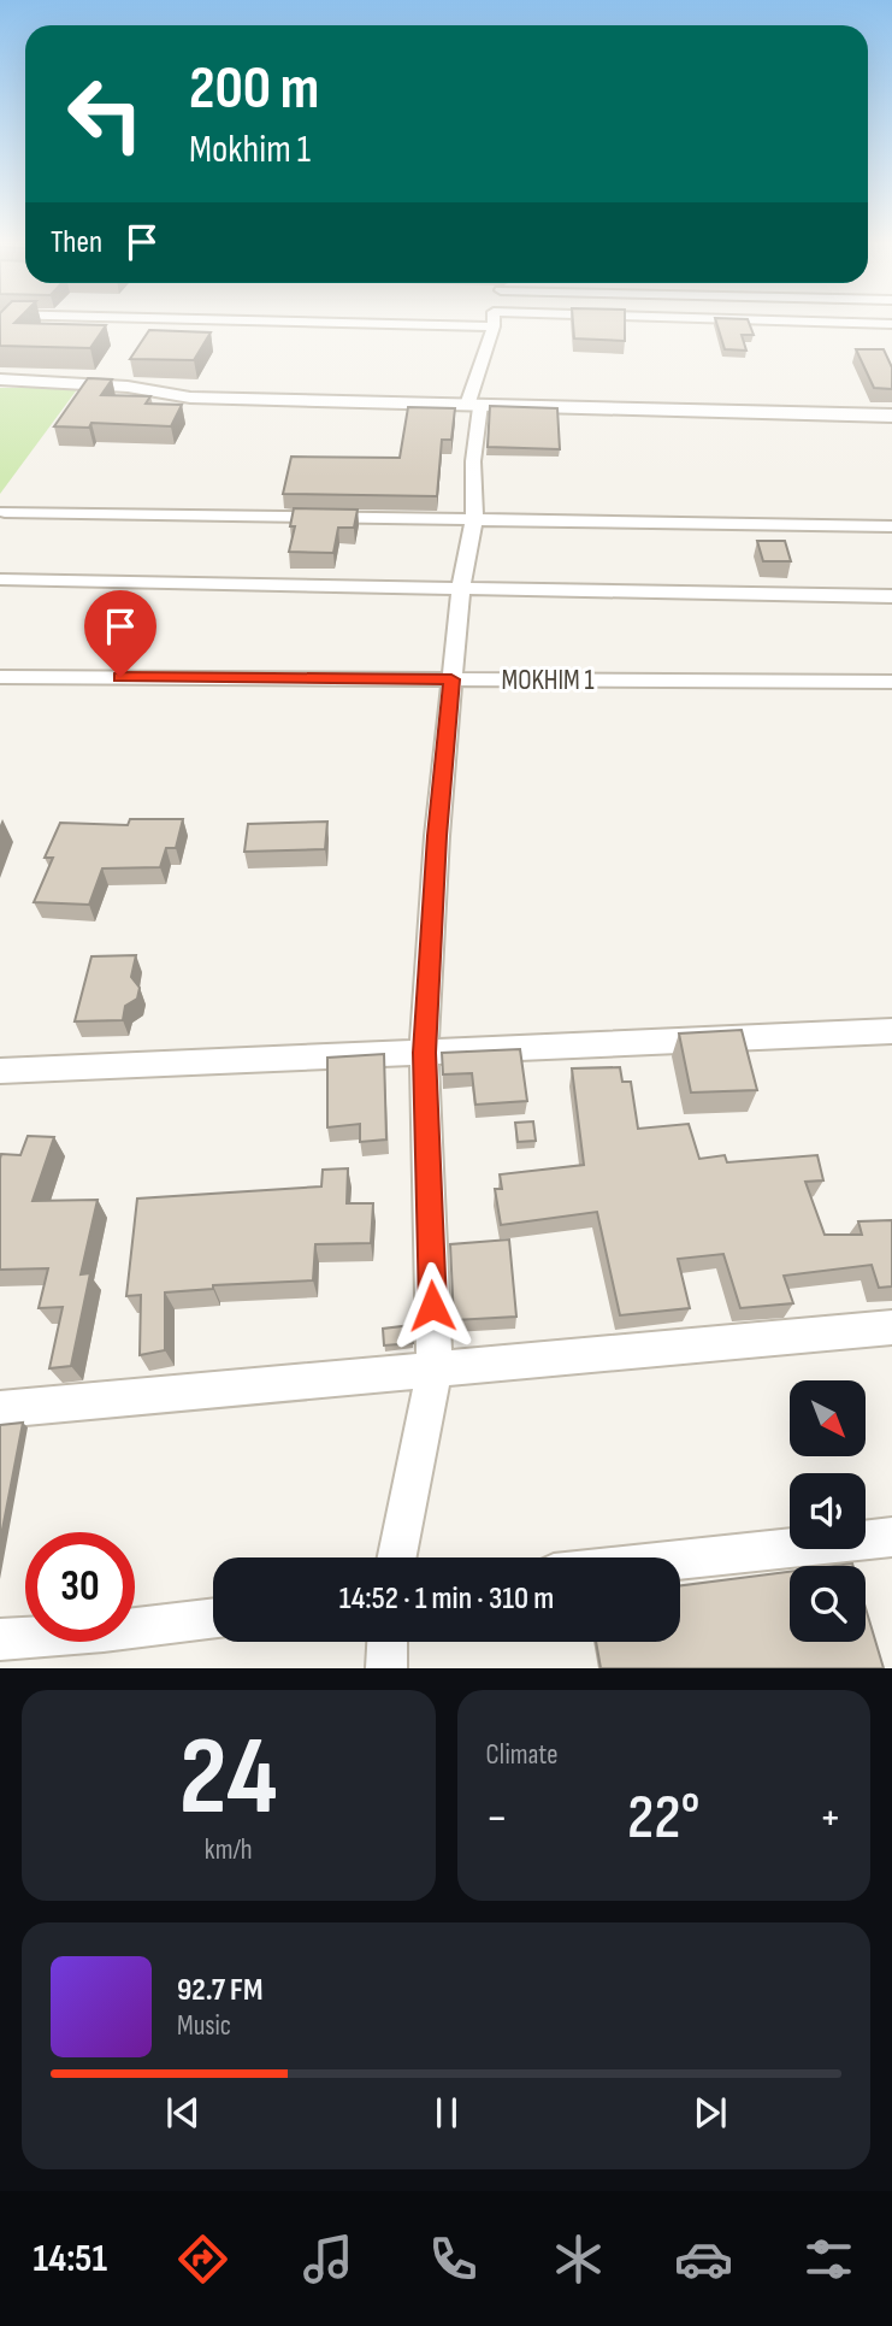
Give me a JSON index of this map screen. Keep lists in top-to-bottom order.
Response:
{
  "streets": {
    "street": ["MOKHIM 1"]
  },
  "north": "bottom right",
  "page": {
    "turn": ["200 m", "Mokhim 1"],
    "then": "Then",
    "limit": "30",
    "trip": "14:52 · 1 min · 310 m",
    "tile": [
      ["24", "km/h"],
      "Climate"
    ],
    "heat": ["−", "22°", "+"],
    "song": ["92.7 FM", "Music"],
    "tabs": "14:51"
  }
}
